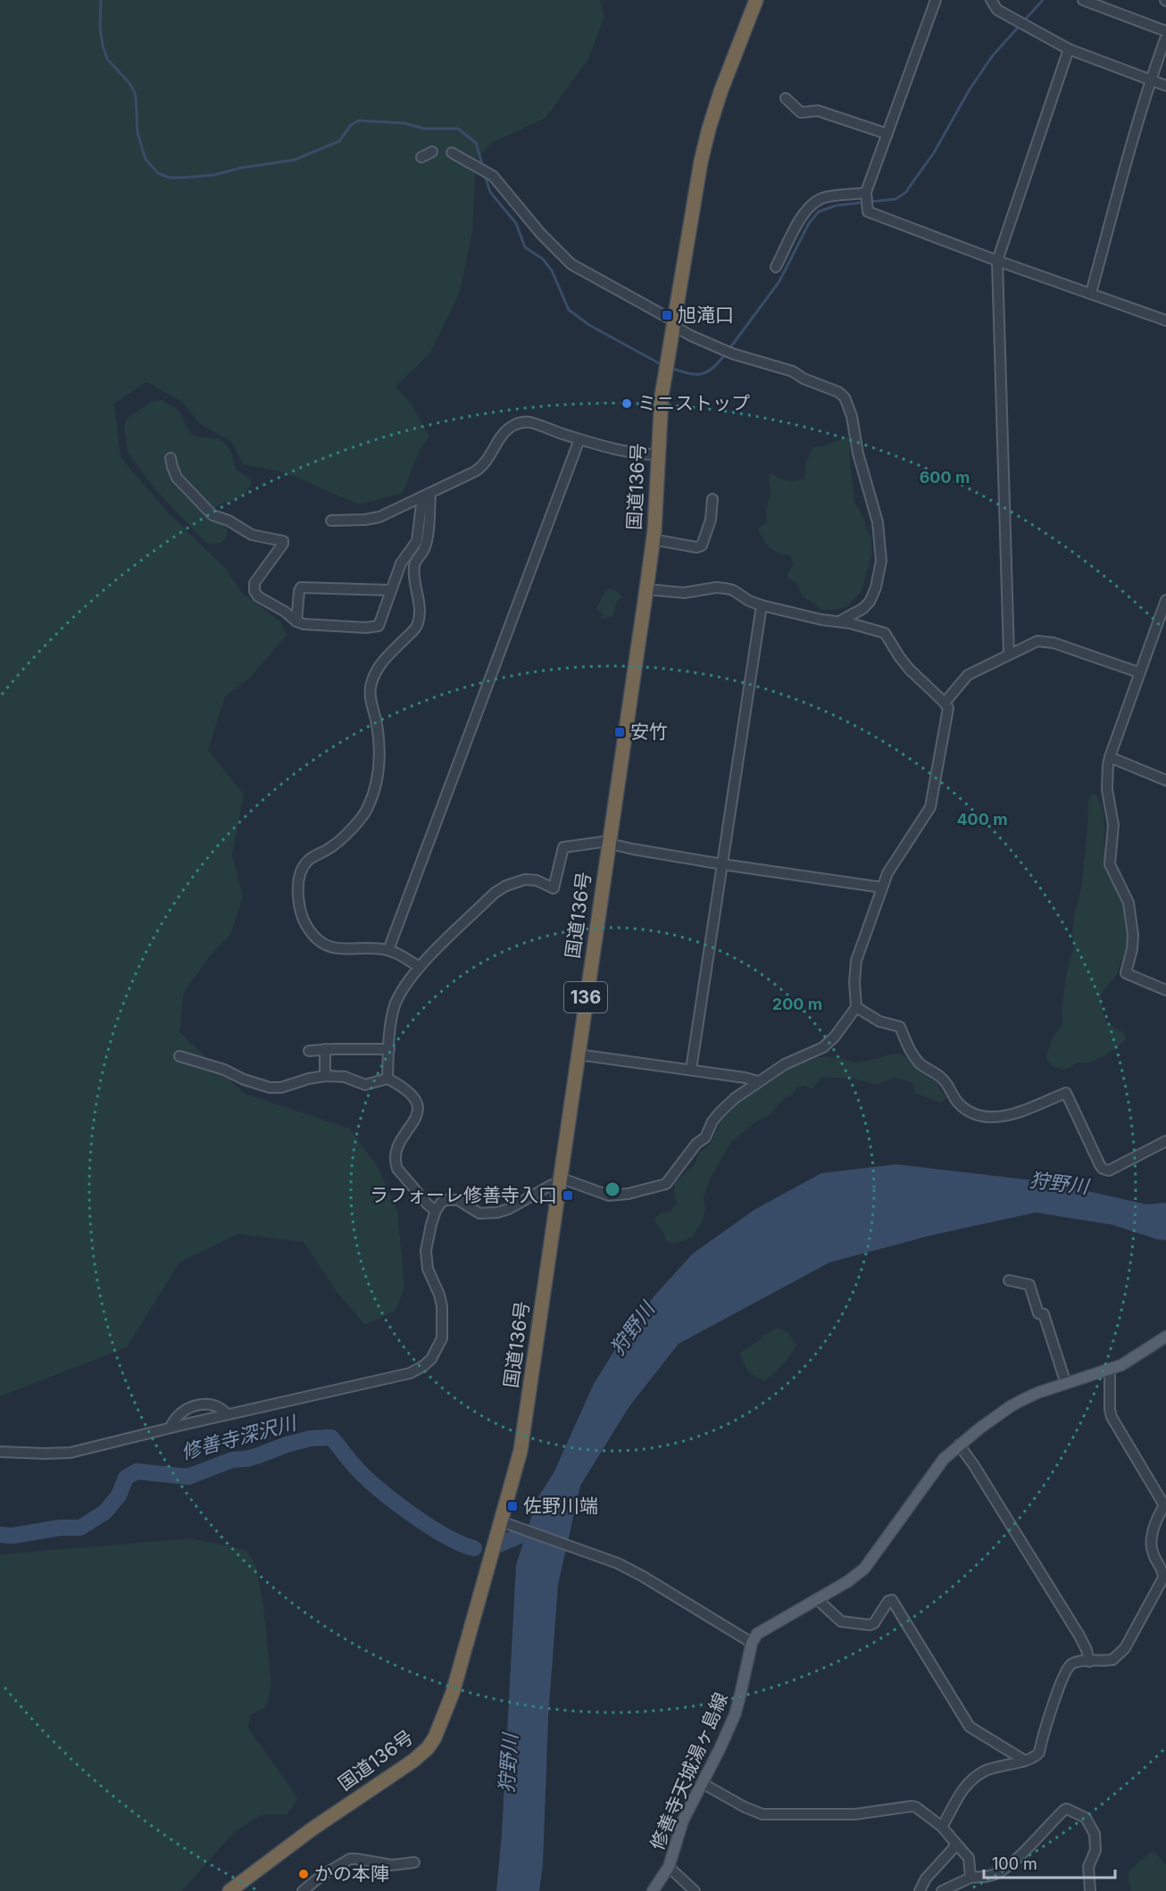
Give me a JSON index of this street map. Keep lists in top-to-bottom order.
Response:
{
  "streets": {
    "highway": ["国道136号", "136"],
    "main road": ["修善寺天城湯ヶ島線"]
  },
  "water": ["狩野川", "修善寺深沢川"],
  "places": {
    "transit": [
      "旭滝口",
      "安竹",
      "ラフォーレ修善寺入口",
      "佐野川端"
    ],
    "other": ["ミニストップ", "かの本陣"]
  },
  "scale_bar": "100 m",
  "rings": ["600 m", "400 m", "200 m"]
}
